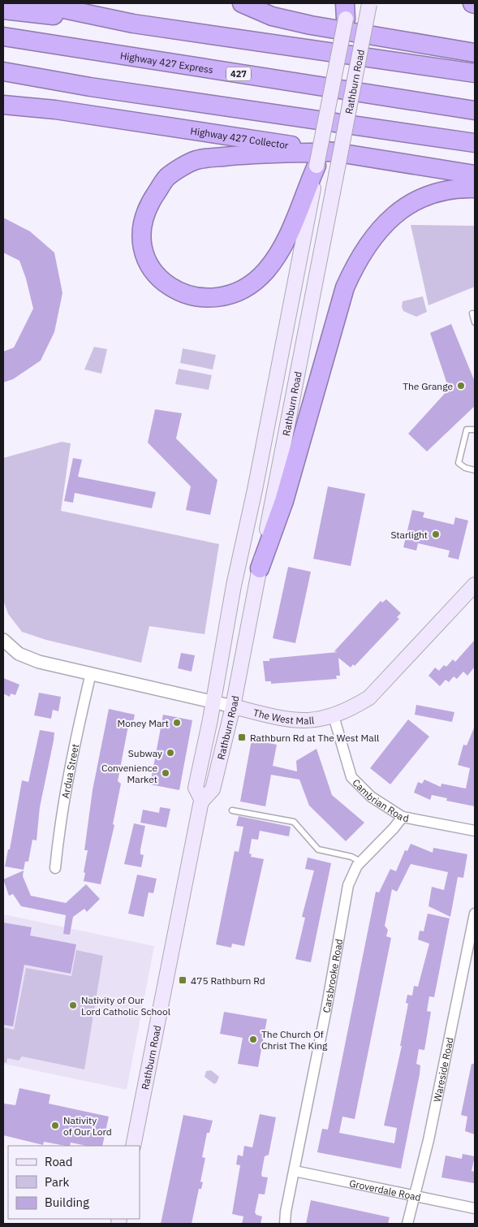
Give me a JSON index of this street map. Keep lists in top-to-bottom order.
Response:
{
  "streets": {
    "highway": ["Highway 427 Express", "427", "Highway 427 Collector"],
    "main road": ["Rathburn Road", "The West Mall"],
    "street": [
      "Ardua Street",
      "Cambrian Road",
      "Carsbrooke Road",
      "Wareside Road",
      "Groverdale Road"
    ]
  },
  "crossings": [
    ["Rathburn Road", "The West Mall"],
    ["The West Mall", "Ardua Street"],
    ["The West Mall", "Cambrian Road"],
    ["Cambrian Road", "Carsbrooke Road"],
    ["Carsbrooke Road", "Groverdale Road"],
    ["Wareside Road", "Groverdale Road"]
  ],
  "places": {
    "other": [
      "The Grange",
      "Starlight",
      "Money Mart",
      "Subway",
      "Convenience Market",
      "Nativity of Our Lord Catholic School",
      "The Church Of Christ The King",
      "Nativity of Our Lord"
    ],
    "transit": ["Rathburn Rd at The West Mall", "475 Rathburn Rd"]
  },
  "legend": ["Road", "Park", "Building"]
}
